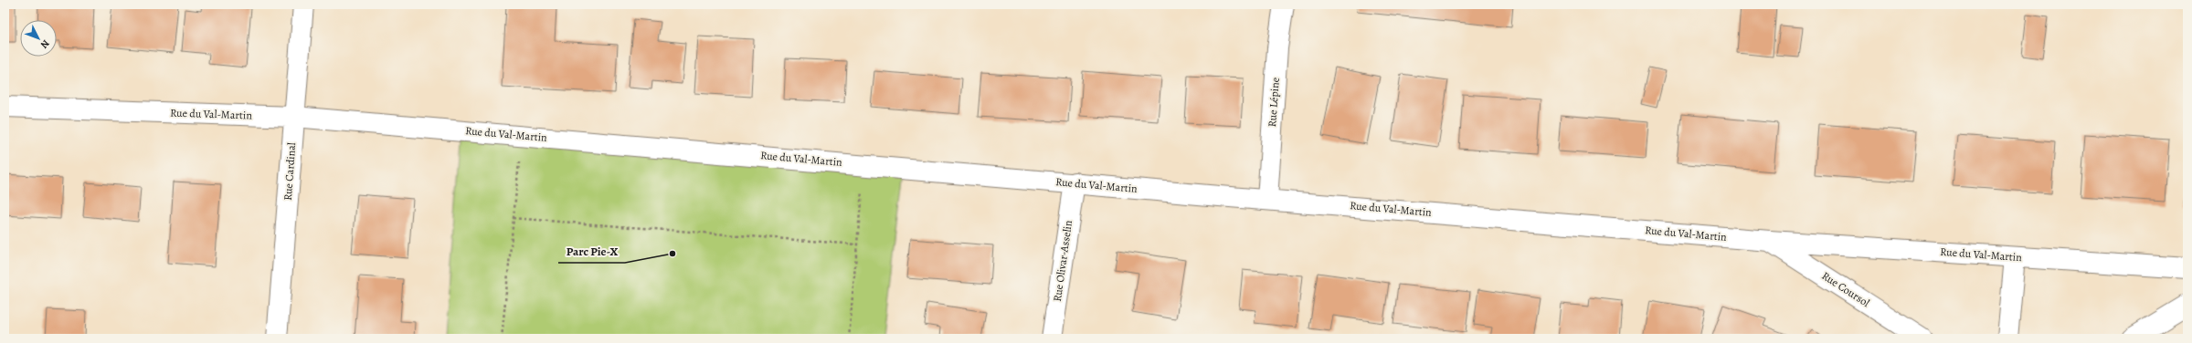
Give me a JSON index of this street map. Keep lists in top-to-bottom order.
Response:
{
  "streets": {
    "street": [
      "Rue Lépine",
      "Rue du Val-Martin",
      "Rue Cardinal",
      "Rue Olivar-Asselin",
      "Rue Coursol"
    ]
  },
  "crossings": [
    ["Rue Lépine", "Rue du Val-Martin"],
    ["Rue du Val-Martin", "Rue Cardinal"],
    ["Rue du Val-Martin", "Rue Olivar-Asselin"],
    ["Rue du Val-Martin", "Rue Coursol"]
  ],
  "places": ["Parc Pie-X"],
  "north": "bottom right"
}
